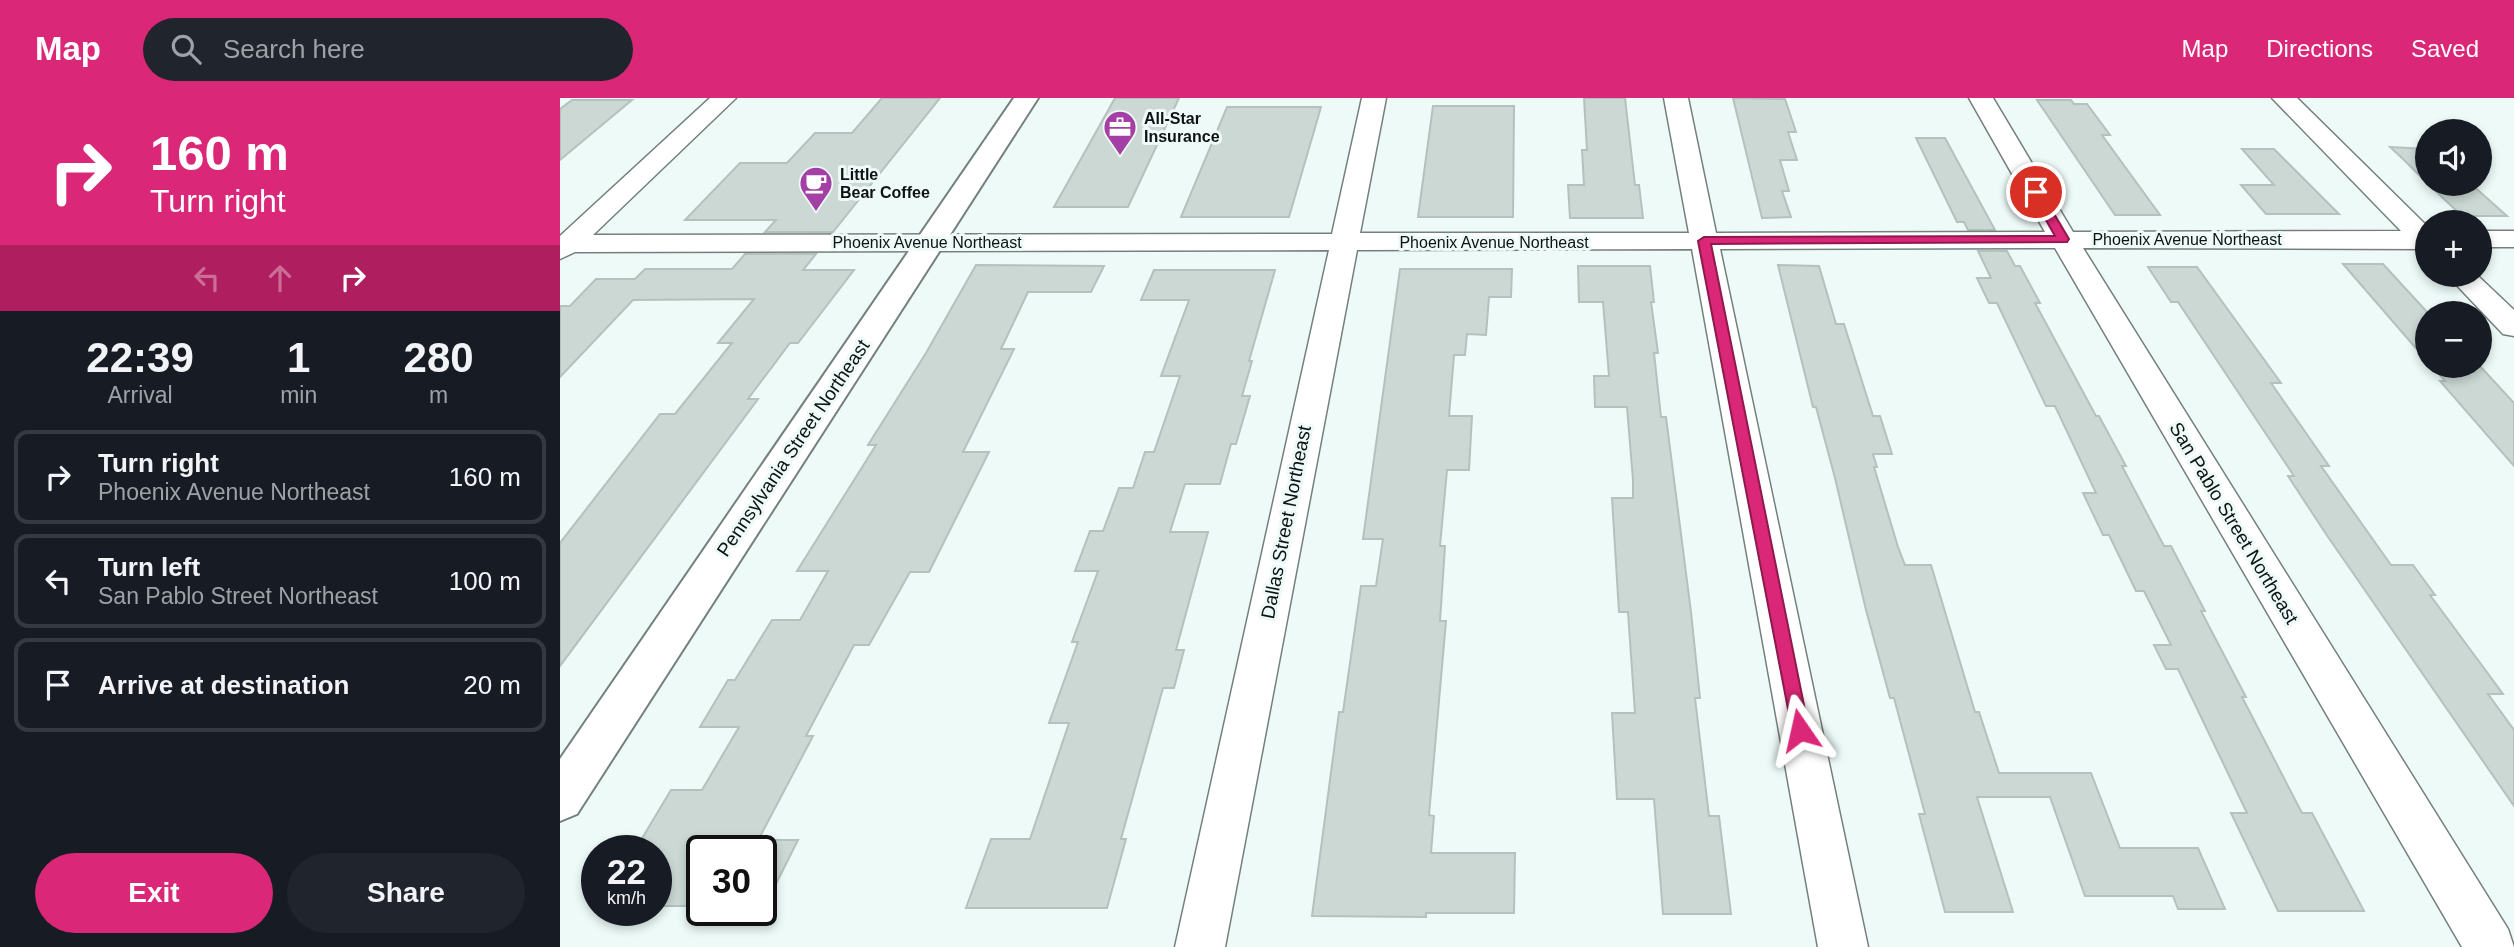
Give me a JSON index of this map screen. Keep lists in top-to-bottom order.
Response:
{
  "streets": {
    "street": [
      "Phoenix Avenue Northeast",
      "Pennsylvania Street Northeast",
      "Dallas Street Northeast",
      "San Pablo Street Northeast"
    ]
  },
  "crossings": [
    ["Phoenix Avenue Northeast", "Pennsylvania Street Northeast"],
    ["Phoenix Avenue Northeast", "Dallas Street Northeast"],
    ["Phoenix Avenue Northeast", "San Pablo Street Northeast"]
  ],
  "places": {
    "office": ["All-Star Insurance"],
    "cafe": ["Little Bear Coffee"]
  },
  "page": {
    "header": "Map",
    "search": "Search here",
    "nav": ["Map", "Directions", "Saved"],
    "turn": ["160 m", "Turn right"],
    "map_buttons": ["+", "−"],
    "eta": [
      "22:39",
      "Arrival",
      "1",
      "min",
      "280",
      "m"
    ],
    "list": [
      {
        "name": "Turn right",
        "note": "Phoenix Avenue Northeast",
        "value": "160 m"
      },
      {
        "name": "Turn left",
        "note": "San Pablo Street Northeast",
        "value": "100 m"
      },
      {
        "name": "Arrive at destination",
        "value": "20 m"
      }
    ],
    "speed": "22 km/h",
    "limit": "30",
    "buttons": ["Exit", "Share"]
  }
}
